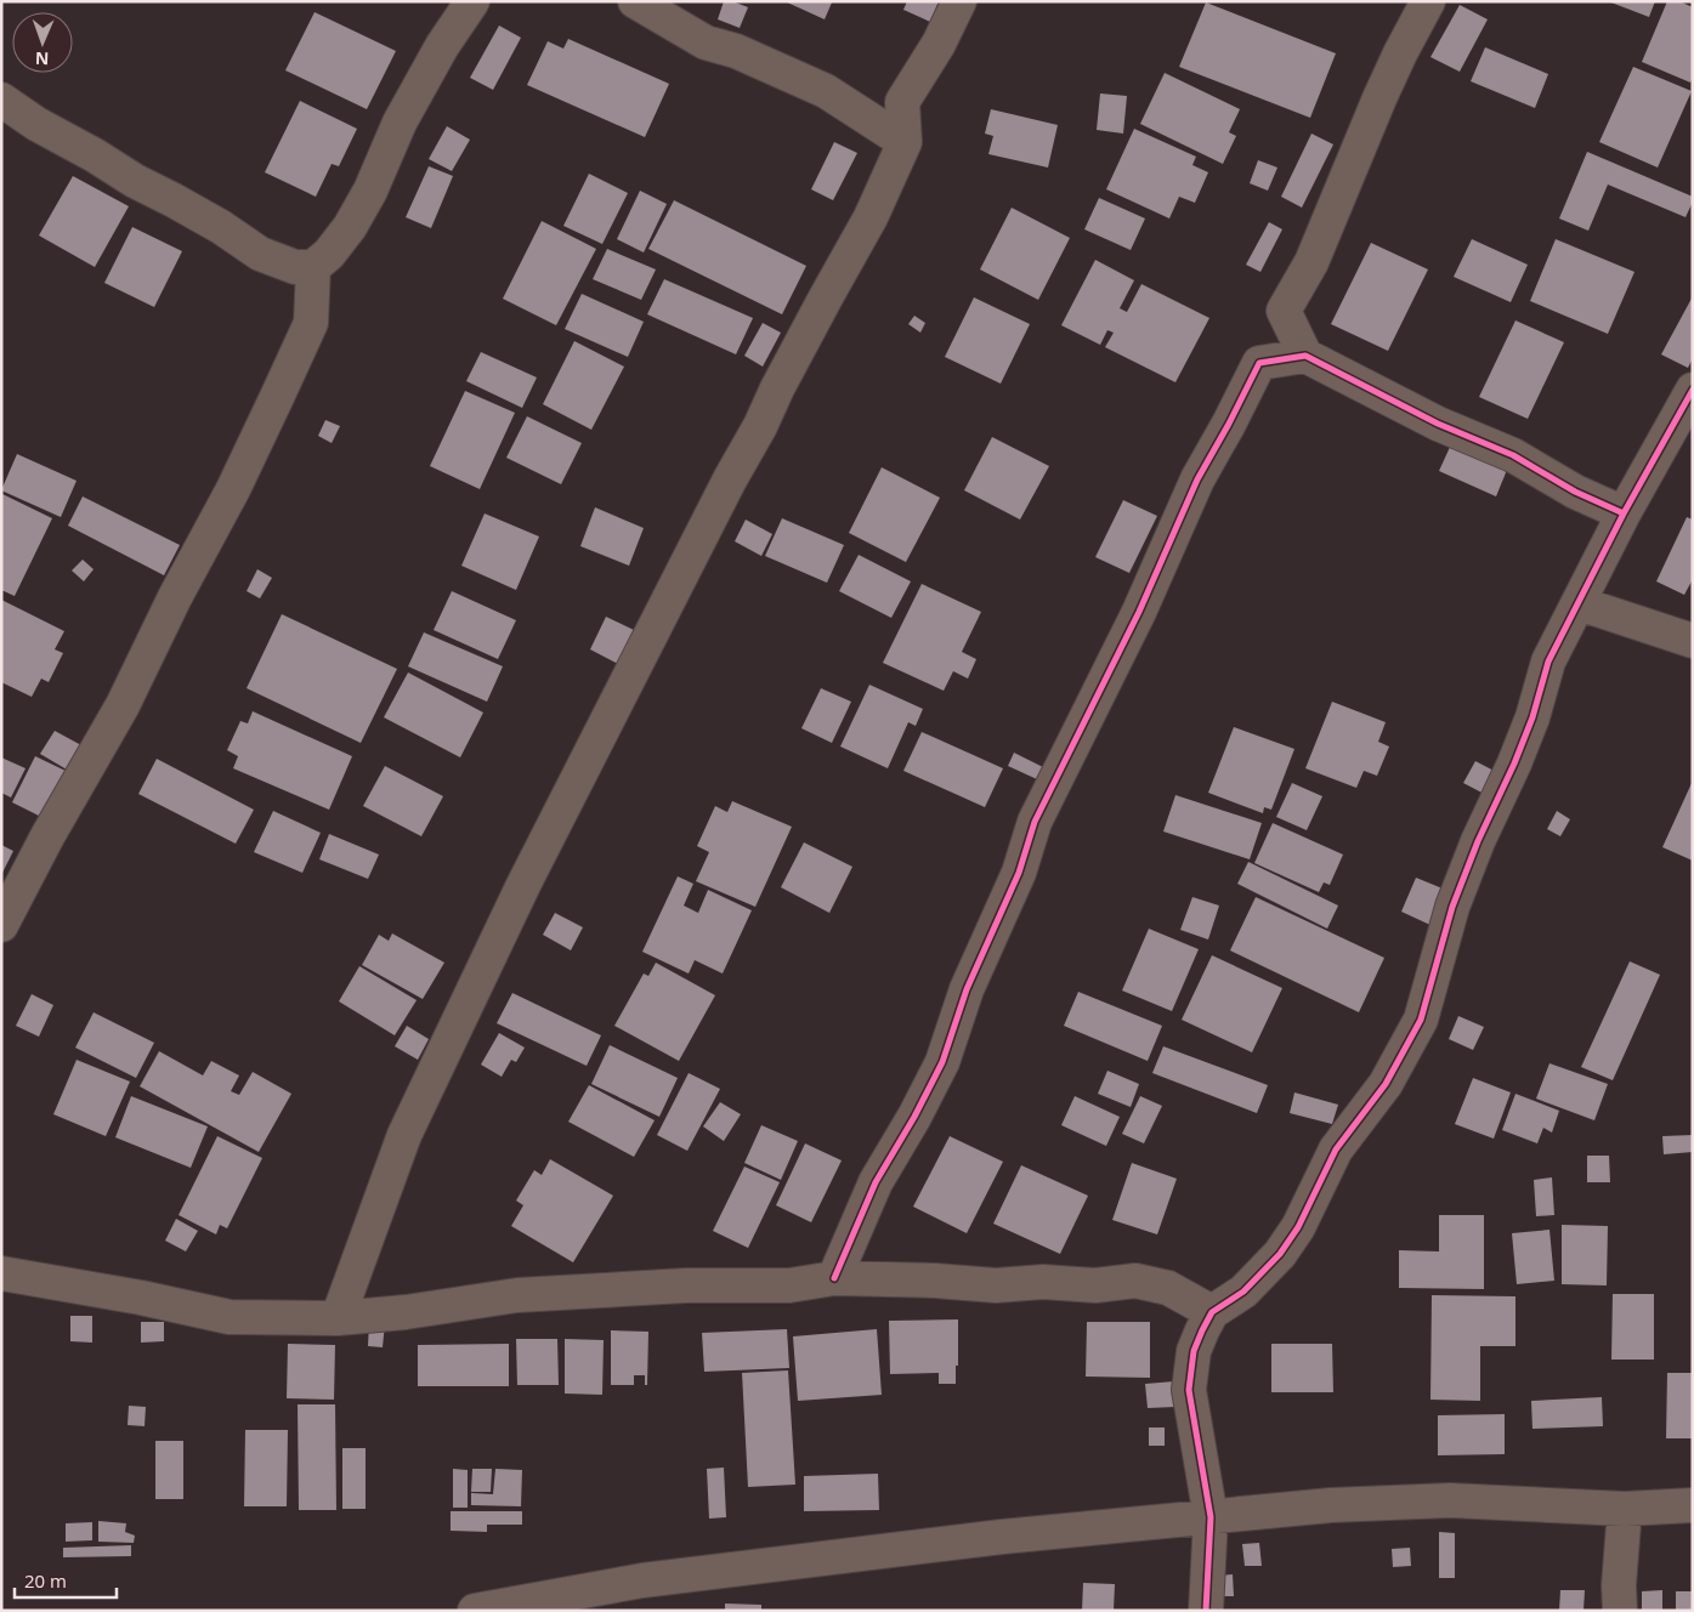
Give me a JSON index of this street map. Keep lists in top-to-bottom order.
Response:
{
  "scale_bar": "20 m",
  "north": "bottom"
}
